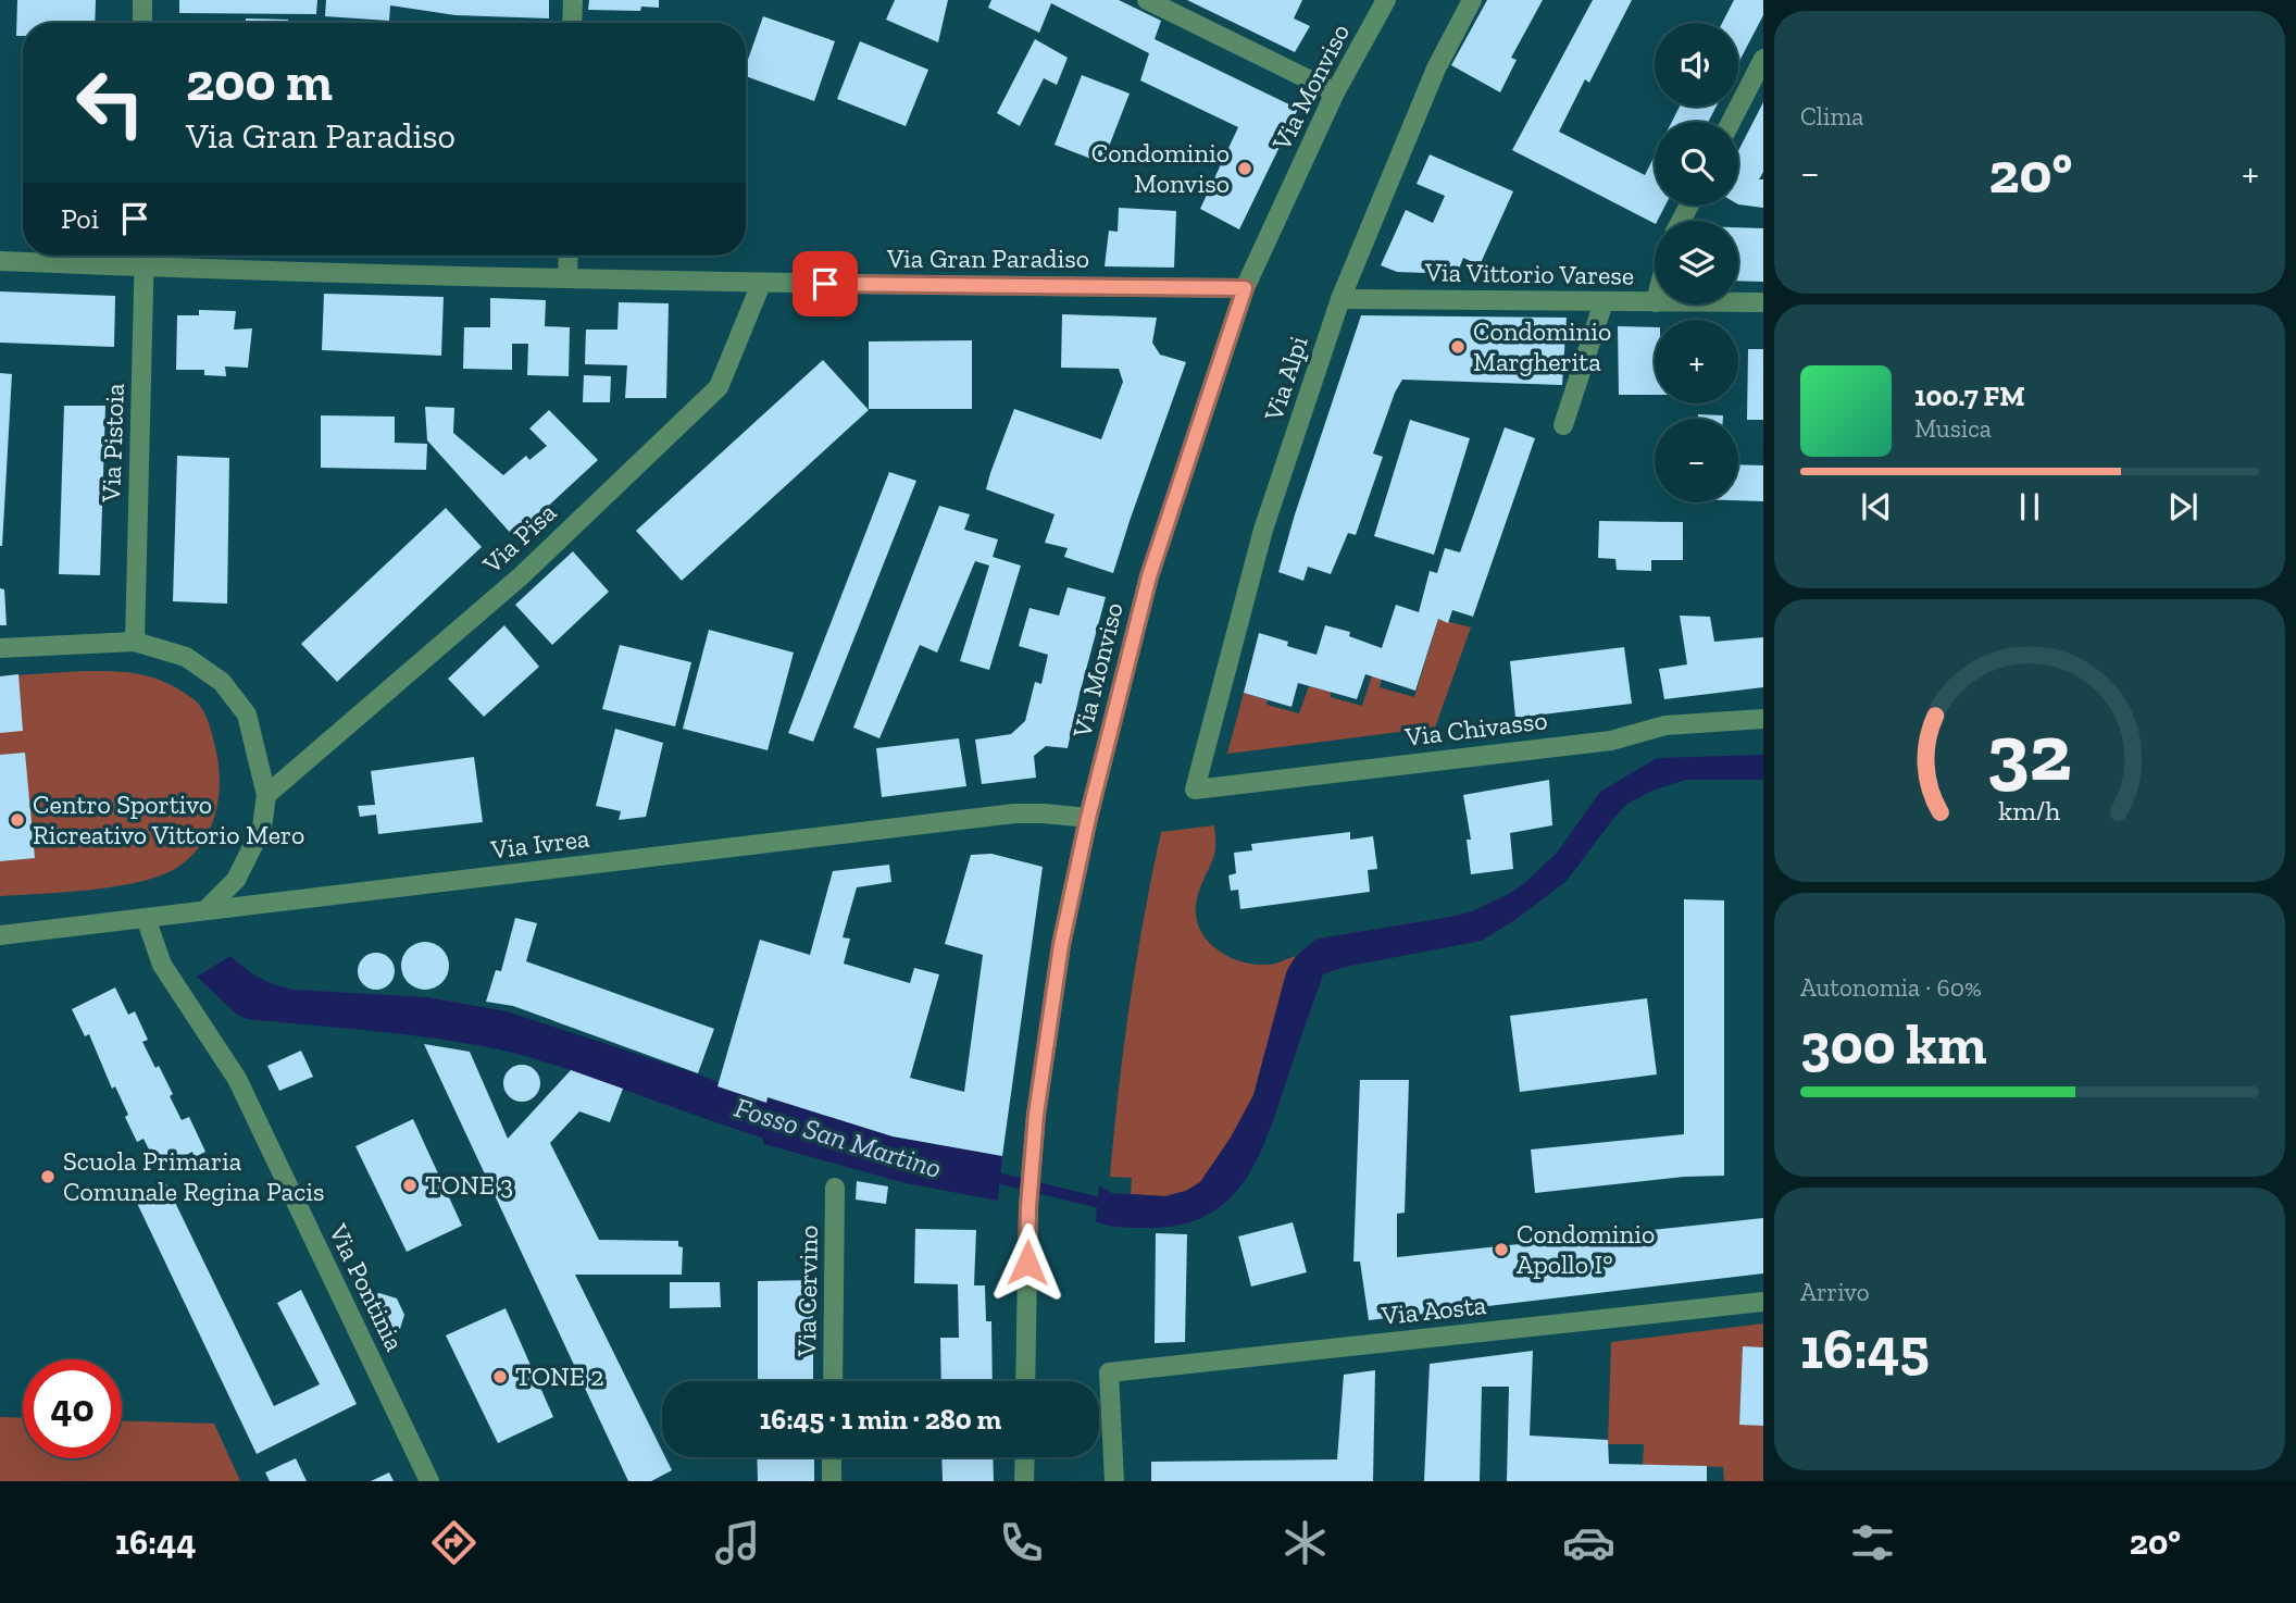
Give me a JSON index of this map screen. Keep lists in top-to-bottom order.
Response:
{
  "streets": {
    "street": [
      "Via Monviso",
      "Via Gran Paradiso",
      "Via Vittorio Varese",
      "Via Alpi",
      "Via Pistoia",
      "Via Pisa",
      "Via Chivasso",
      "Via Ivrea",
      "Via Pontinia",
      "Via Cervino",
      "Via Aosta"
    ]
  },
  "crossings": [
    ["Via Monviso", "Via Gran Paradiso"],
    ["Via Monviso", "Via Ivrea"],
    ["Via Gran Paradiso", "Via Pistoia"],
    ["Via Gran Paradiso", "Via Pisa"],
    ["Via Vittorio Varese", "Via Alpi"],
    ["Via Alpi", "Via Chivasso"],
    ["Via Ivrea", "Via Pontinia"]
  ],
  "water": ["Fosso San Martino"],
  "places": [
    "Condominio Monviso",
    "Condominio Margherita",
    "Centro Sportivo Ricreativo Vittorio Mero",
    "Scuola Primaria Comunale Regina Pacis",
    "TONE 3",
    "Condominio Apollo I°",
    "TONE 2"
  ],
  "page": {
    "tile": [
      "Clima",
      ["Autonomia · 60%", "300 km"],
      ["Arrivo", "16:45"]
    ],
    "map_buttons": ["+", "−"],
    "turn": ["200 m", "Via Gran Paradiso"],
    "heat": ["−", "20°", "+"],
    "then": "Poi",
    "song": ["100.7 FM", "Musica"],
    "limit": "40",
    "trip": "16:45 · 1 min · 280 m",
    "tabs": ["16:44", "20°"],
    "gauge": ["32", "km/h"]
  }
}
